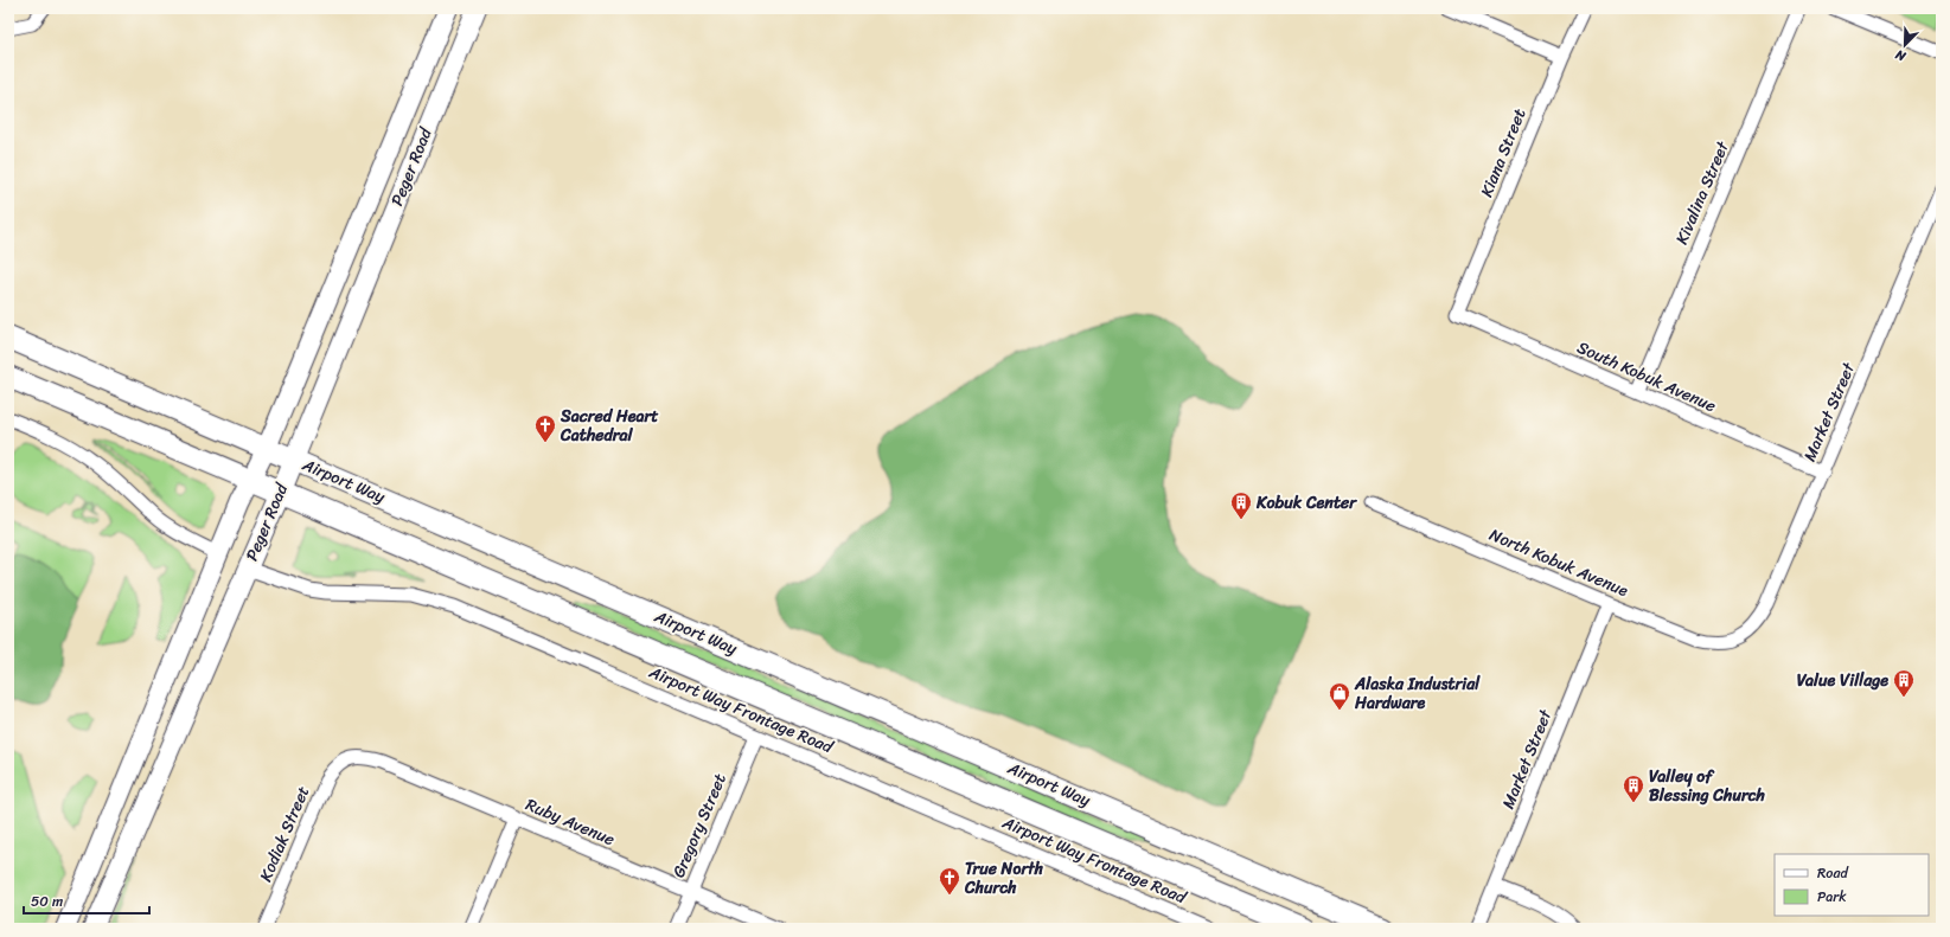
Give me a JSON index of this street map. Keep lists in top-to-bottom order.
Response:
{
  "streets": {
    "main road": ["Peger Road", "Airport Way"],
    "street": [
      "Kiana Street",
      "Kivalina Street",
      "South Kobuk Avenue",
      "Market Street",
      "North Kobuk Avenue",
      "Airport Way Frontage Road",
      "Ruby Avenue",
      "Gregory Street",
      "Kodiak Street"
    ]
  },
  "crossings": [
    ["Kiana Street", "South Kobuk Avenue"],
    ["Peger Road", "Airport Way"],
    ["Peger Road", "Airport Way Frontage Road"],
    ["Kivalina Street", "South Kobuk Avenue"],
    ["South Kobuk Avenue", "Market Street"],
    ["Market Street", "North Kobuk Avenue"],
    ["Airport Way Frontage Road", "Gregory Street"],
    ["Ruby Avenue", "Gregory Street"],
    ["Ruby Avenue", "Kodiak Street"]
  ],
  "places": {
    "church": ["Sacred Heart Cathedral", "True North Church"],
    "building": ["Kobuk Center", "Value Village", "Valley of Blessing Church"],
    "shop": ["Alaska Industrial Hardware"]
  },
  "legend": ["Road", "Park"],
  "scale_bar": "50 m",
  "north": "bottom left"
}
